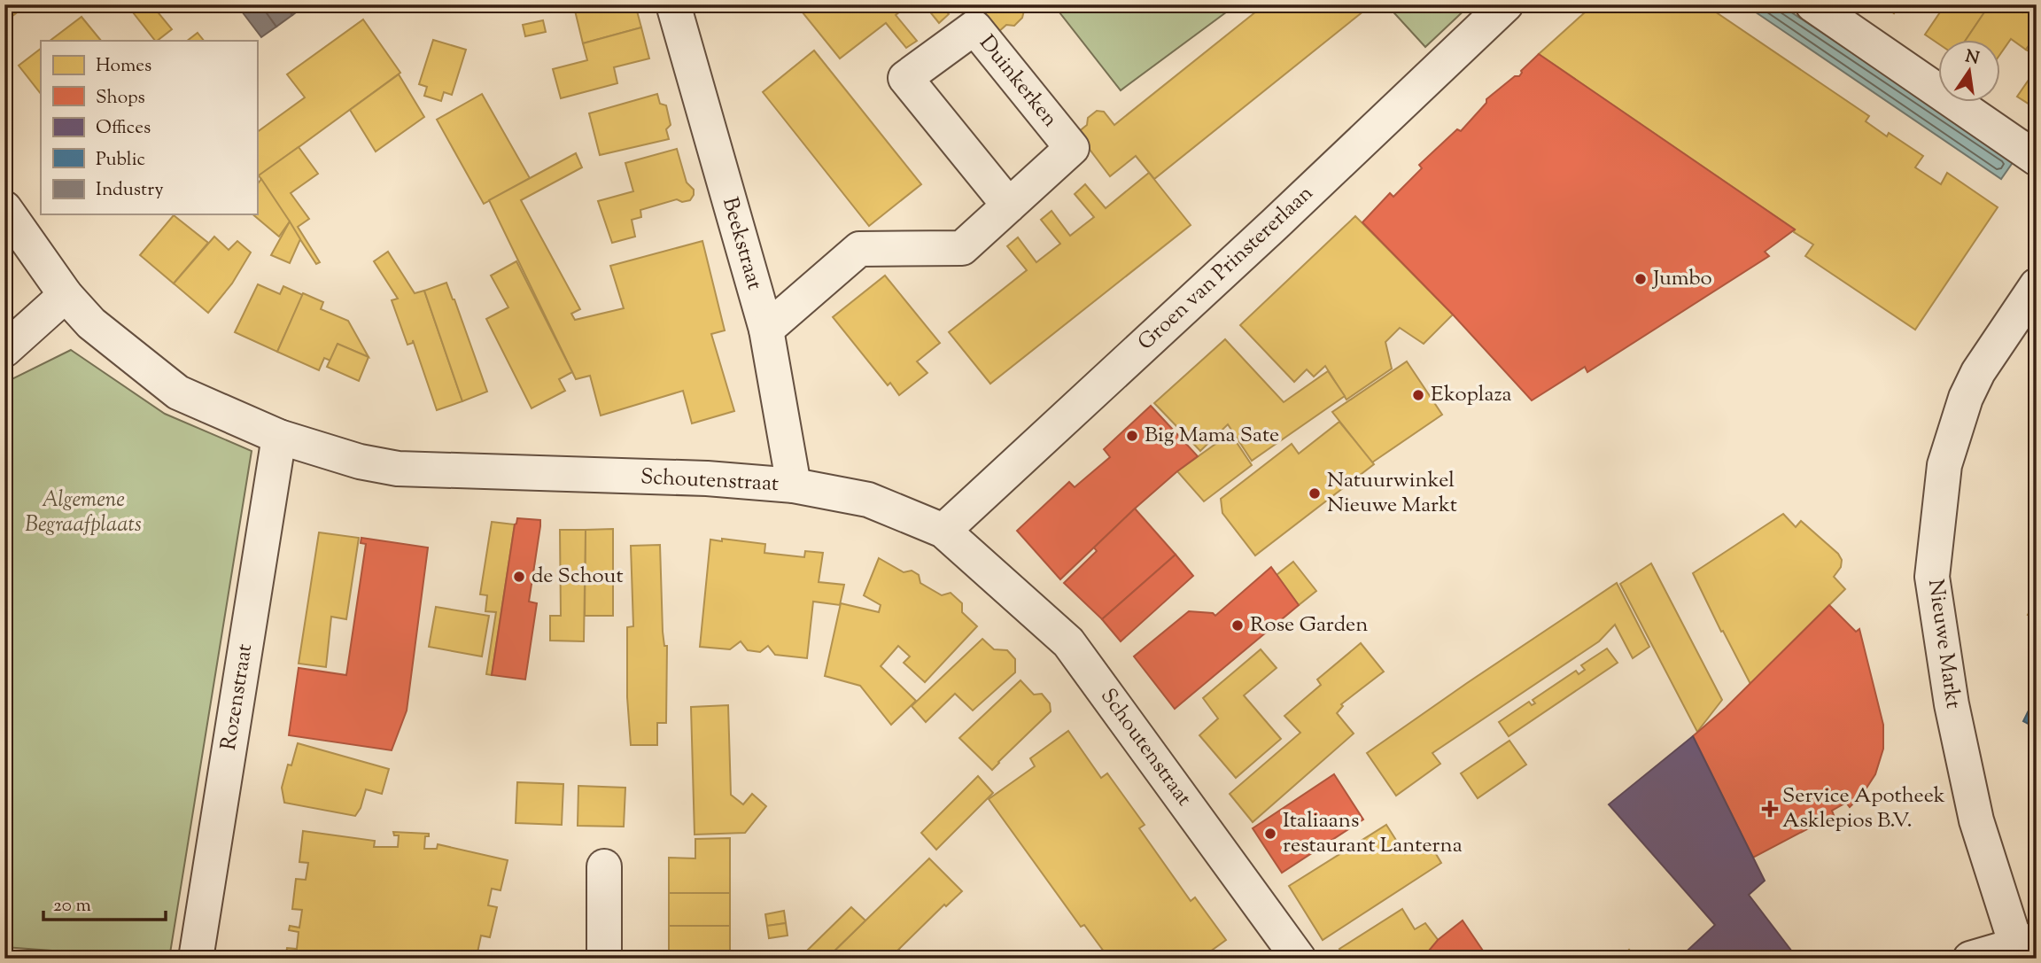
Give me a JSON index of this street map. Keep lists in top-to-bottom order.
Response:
{
  "streets": {
    "street": [
      "Duinkerken",
      "Beekstraat",
      "Groen van Prinstererlaan",
      "Schoutenstraat",
      "Nieuwe Markt",
      "Rozenstraat"
    ]
  },
  "crossings": [
    ["Duinkerken", "Beekstraat"],
    ["Beekstraat", "Schoutenstraat"],
    ["Groen van Prinstererlaan", "Schoutenstraat"],
    ["Schoutenstraat", "Rozenstraat"]
  ],
  "parks": ["Algemene Begraafplaats"],
  "places": {
    "other": [
      "Jumbo",
      "Ekoplaza",
      "Big Mama Sate",
      "Natuurwinkel Nieuwe Markt",
      "de Schout",
      "Rose Garden",
      "Italiaans restaurant Lanterna"
    ],
    "health": ["Service Apotheek Asklepios B.V."]
  },
  "legend": [
    "Homes",
    "Shops",
    "Offices",
    "Public",
    "Industry"
  ],
  "scale_bar": "20 m",
  "north": "top"
}
